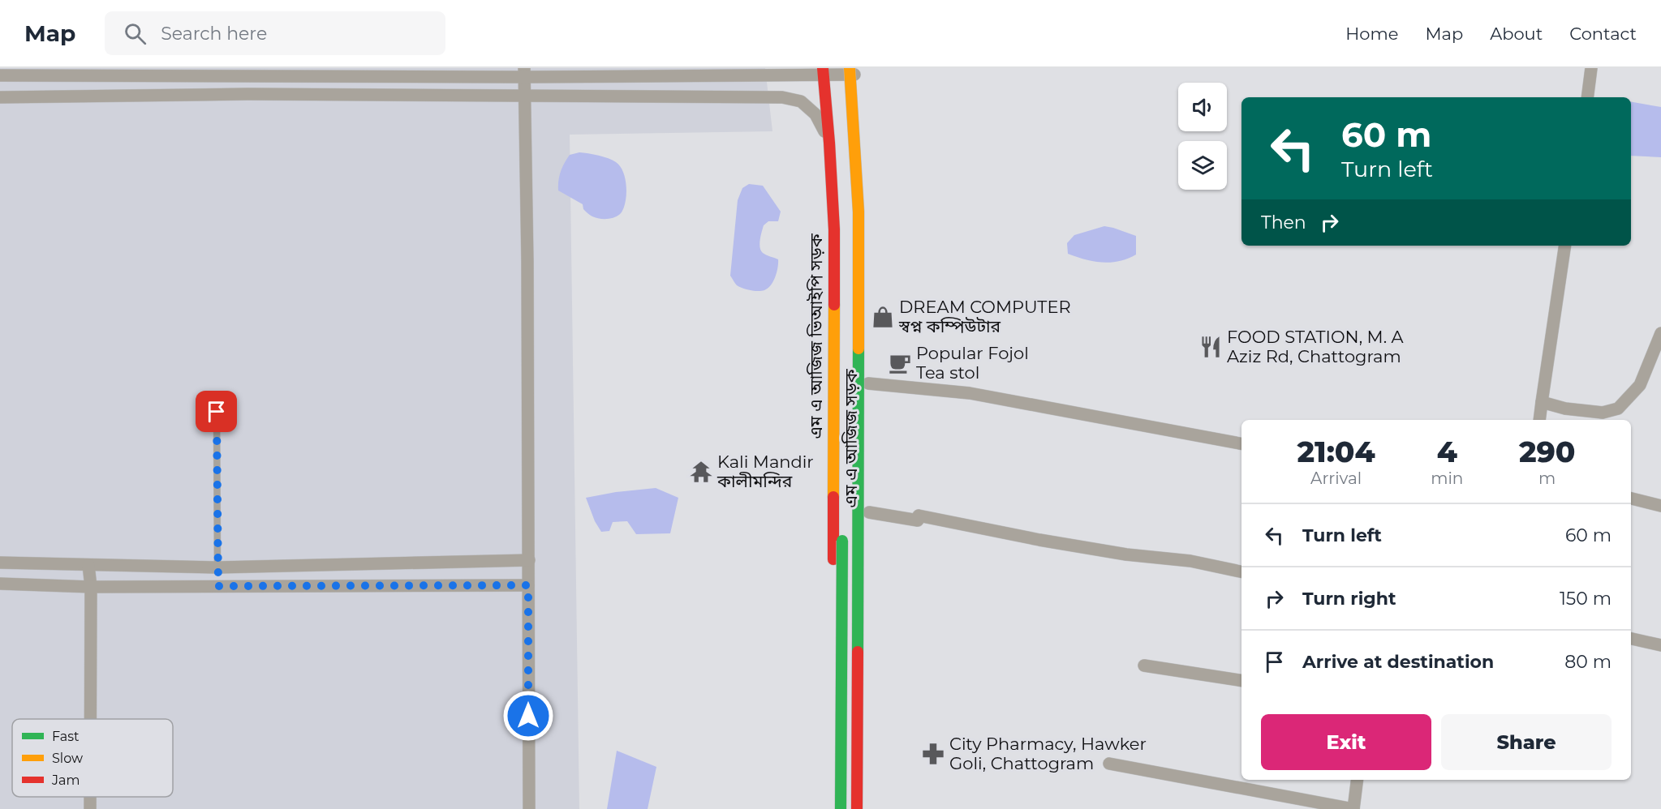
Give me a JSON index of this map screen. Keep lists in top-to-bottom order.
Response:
{
  "streets": {
    "main road": ["এম এ আজিজ ভিআইপি সড়ক", "এম এ আজিজ সড়ক"]
  },
  "places": {
    "shop": ["DREAM COMPUTER স্বপ্ন কম্পিউটার"],
    "restaurant": ["FOOD STATION, M. A Aziz Rd, Chattogram"],
    "cafe": ["Popular Fojol Tea stol"],
    "temple": ["Kali Mandir কালীমন্দির"],
    "pharmacy": ["City Pharmacy, Hawker Goli, Chattogram"]
  },
  "legend": ["Fast", "Slow", "Jam"],
  "page": {
    "header": "Map",
    "search": "Search here",
    "nav": [
      "Home",
      "Map",
      "About",
      "Contact"
    ],
    "turn": ["60 m", "Turn left"],
    "then": "Then",
    "eta": [
      "21:04",
      "Arrival",
      "4",
      "min",
      "290",
      "m"
    ],
    "list": [
      {
        "name": "Turn left",
        "value": "60 m"
      },
      {
        "name": "Turn right",
        "value": "150 m"
      },
      {
        "name": "Arrive at destination",
        "value": "80 m"
      }
    ],
    "buttons": ["Exit", "Share"]
  }
}
